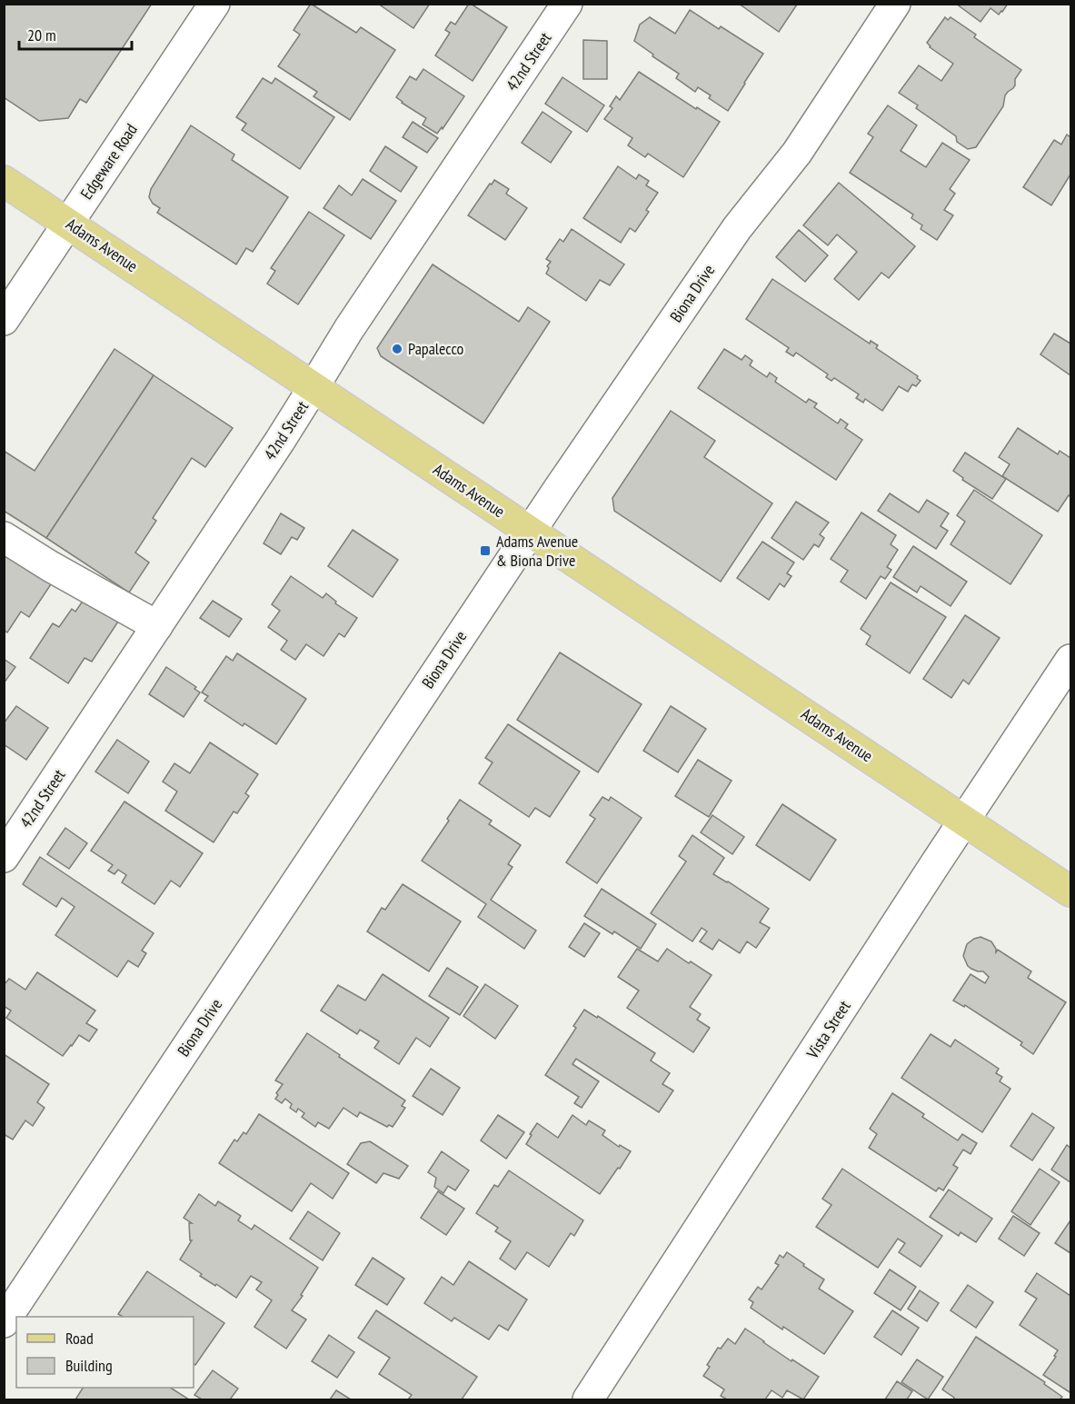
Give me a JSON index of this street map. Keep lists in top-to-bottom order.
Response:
{
  "streets": {
    "main road": ["Adams Avenue"],
    "street": [
      "42nd Street",
      "Edgeware Road",
      "Biona Drive",
      "Vista Street"
    ]
  },
  "crossings": [
    ["42nd Street", "Adams Avenue"],
    ["Edgeware Road", "Adams Avenue"],
    ["Adams Avenue", "Biona Drive"],
    ["Adams Avenue", "Vista Street"]
  ],
  "places": {
    "other": ["Papalecco"],
    "transit": ["Adams Avenue & Biona Drive"]
  },
  "legend": ["Road", "Building"],
  "scale_bar": "20 m"
}
